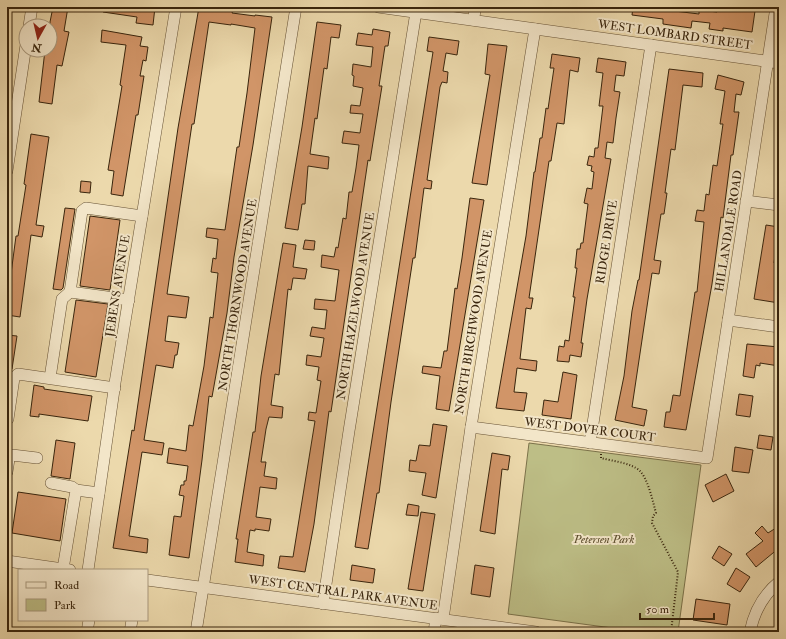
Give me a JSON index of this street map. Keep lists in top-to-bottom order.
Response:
{
  "streets": {
    "street": [
      "WEST LOMBARD STREET",
      "HILLANDALE ROAD",
      "RIDGE DRIVE",
      "JEBENS AVENUE",
      "NORTH THORNWOOD AVENUE",
      "NORTH HAZELWOOD AVENUE",
      "NORTH BIRCHWOOD AVENUE",
      "WEST DOVER COURT",
      "WEST CENTRAL PARK AVENUE"
    ]
  },
  "crossings": [
    ["WEST LOMBARD STREET", "HILLANDALE ROAD"],
    ["WEST LOMBARD STREET", "RIDGE DRIVE"],
    ["WEST LOMBARD STREET", "NORTH HAZELWOOD AVENUE"],
    ["WEST LOMBARD STREET", "NORTH BIRCHWOOD AVENUE"],
    ["HILLANDALE ROAD", "WEST DOVER COURT"],
    ["RIDGE DRIVE", "WEST DOVER COURT"],
    ["NORTH THORNWOOD AVENUE", "WEST CENTRAL PARK AVENUE"],
    ["NORTH HAZELWOOD AVENUE", "WEST CENTRAL PARK AVENUE"],
    ["NORTH BIRCHWOOD AVENUE", "WEST DOVER COURT"],
    ["NORTH BIRCHWOOD AVENUE", "WEST CENTRAL PARK AVENUE"]
  ],
  "parks": ["Petersen Park"],
  "legend": ["Road", "Park"],
  "scale_bar": "50 m",
  "north": "bottom"
}
